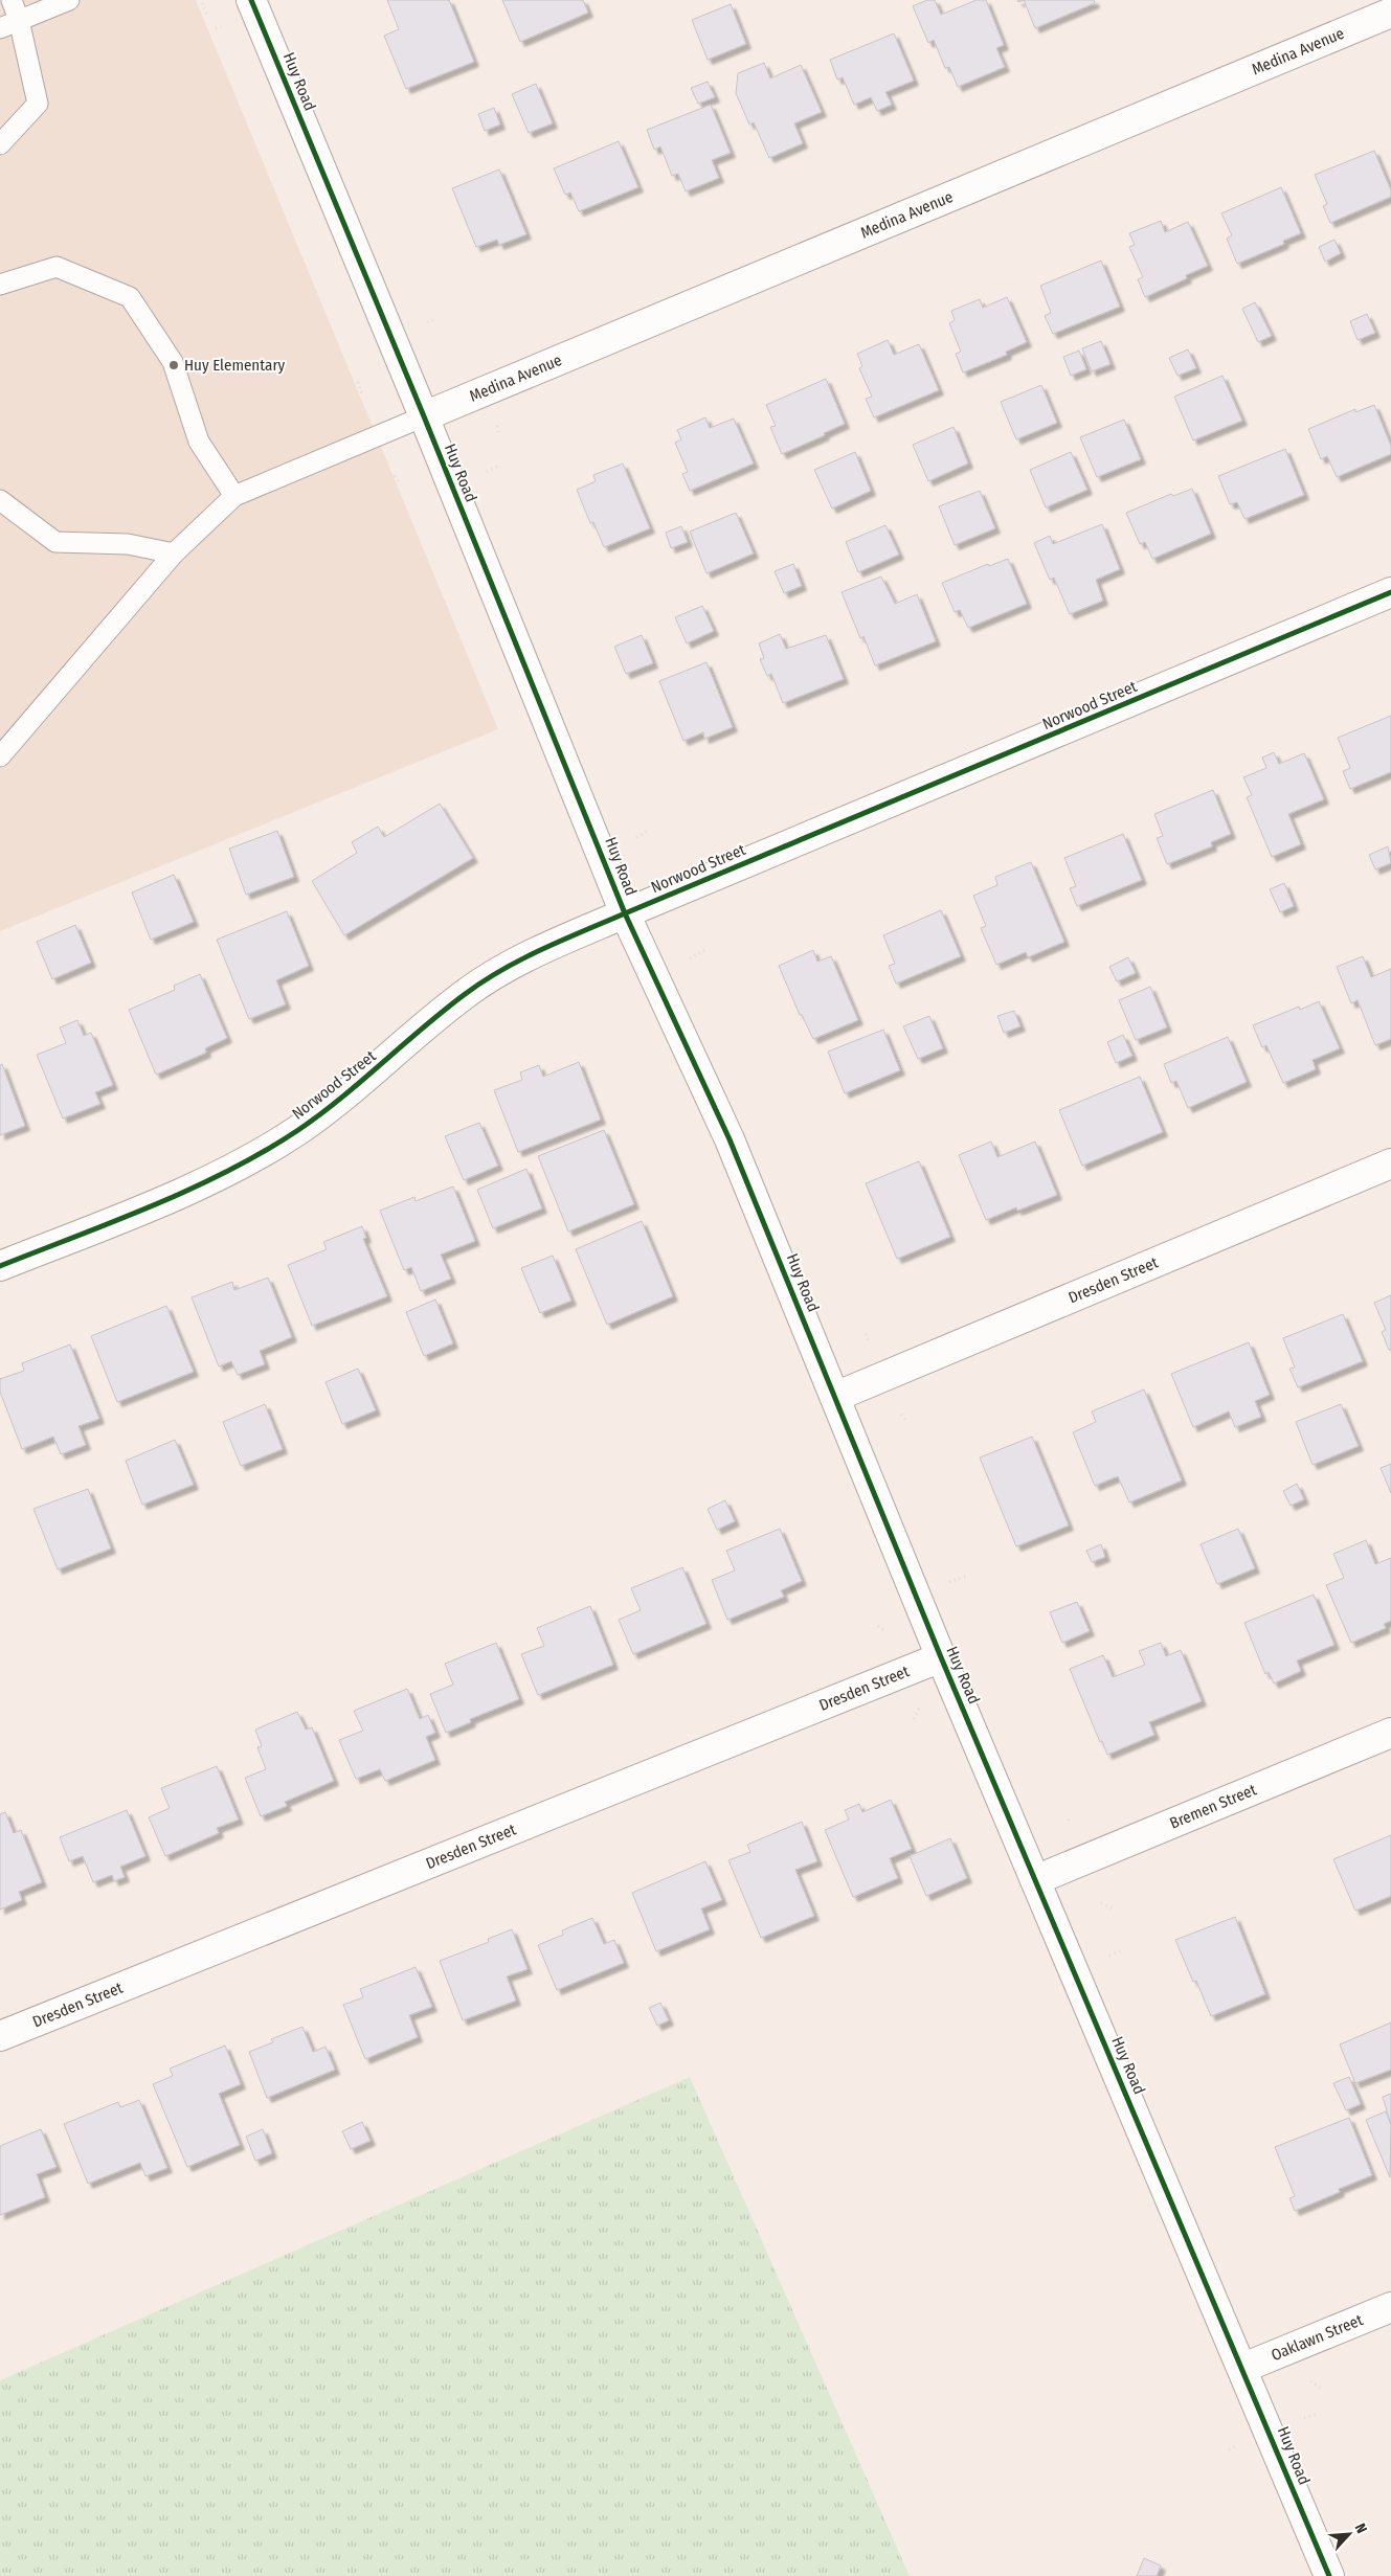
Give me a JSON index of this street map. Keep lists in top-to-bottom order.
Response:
{
  "streets": {
    "street": [
      "Medina Avenue",
      "Huy Road",
      "Norwood Street",
      "Dresden Street",
      "Bremen Street",
      "Oaklawn Street"
    ]
  },
  "crossings": [
    ["Medina Avenue", "Huy Road"],
    ["Huy Road", "Norwood Street"],
    ["Huy Road", "Dresden Street"],
    ["Huy Road", "Bremen Street"],
    ["Huy Road", "Oaklawn Street"]
  ],
  "places": ["Huy Elementary"],
  "north": "top right"
}
